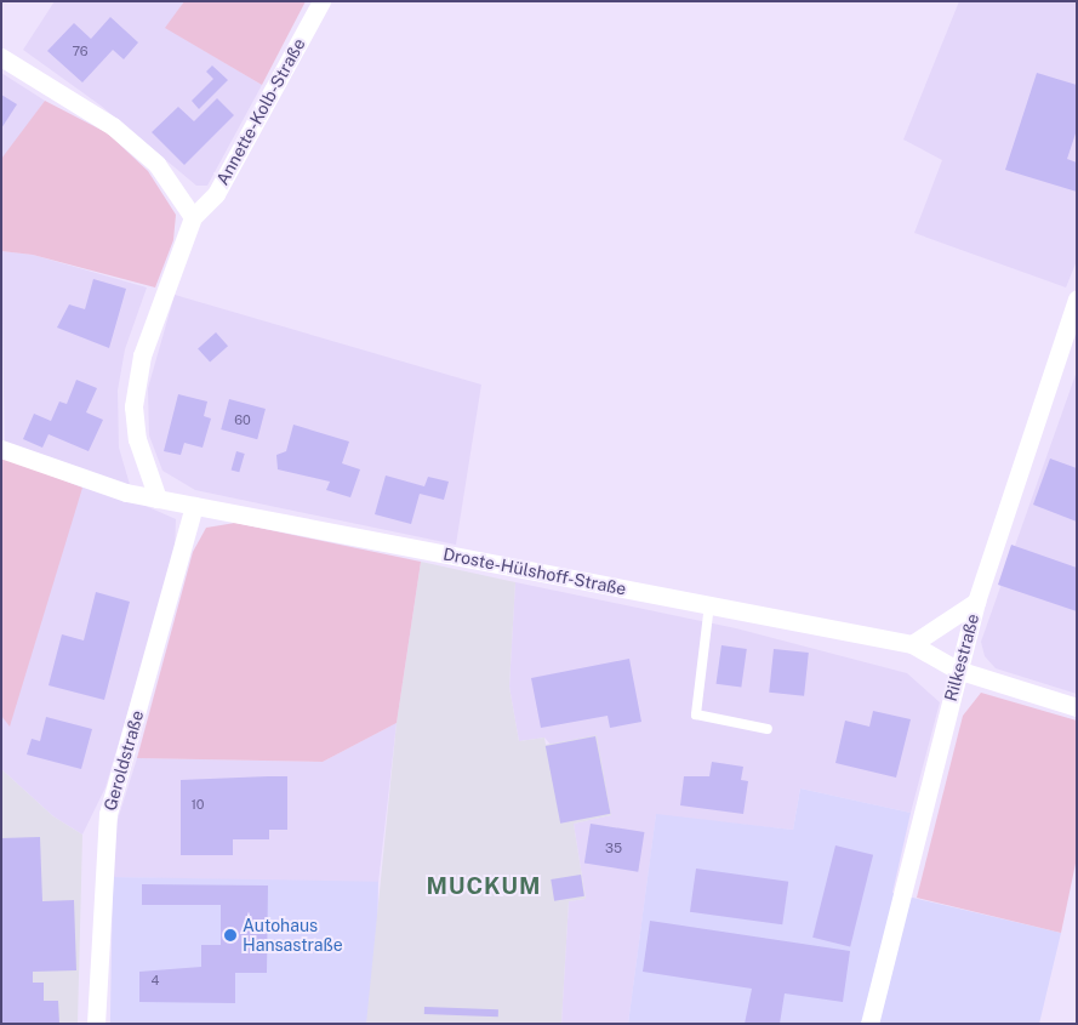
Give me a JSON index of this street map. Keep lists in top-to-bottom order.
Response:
{
  "streets": {
    "street": [
      "Annette-Kolb-Straße",
      "Droste-Hülshoff-Straße",
      "Rilkestraße",
      "Geroldstraße"
    ]
  },
  "crossings": [
    ["Droste-Hülshoff-Straße", "Rilkestraße"],
    ["Droste-Hülshoff-Straße", "Geroldstraße"]
  ],
  "districts": ["MUCKUM"],
  "places": ["Autohaus Hansastraße"],
  "house_numbers": [
    "76",
    "60",
    "10",
    "35",
    "4"
  ]
}
